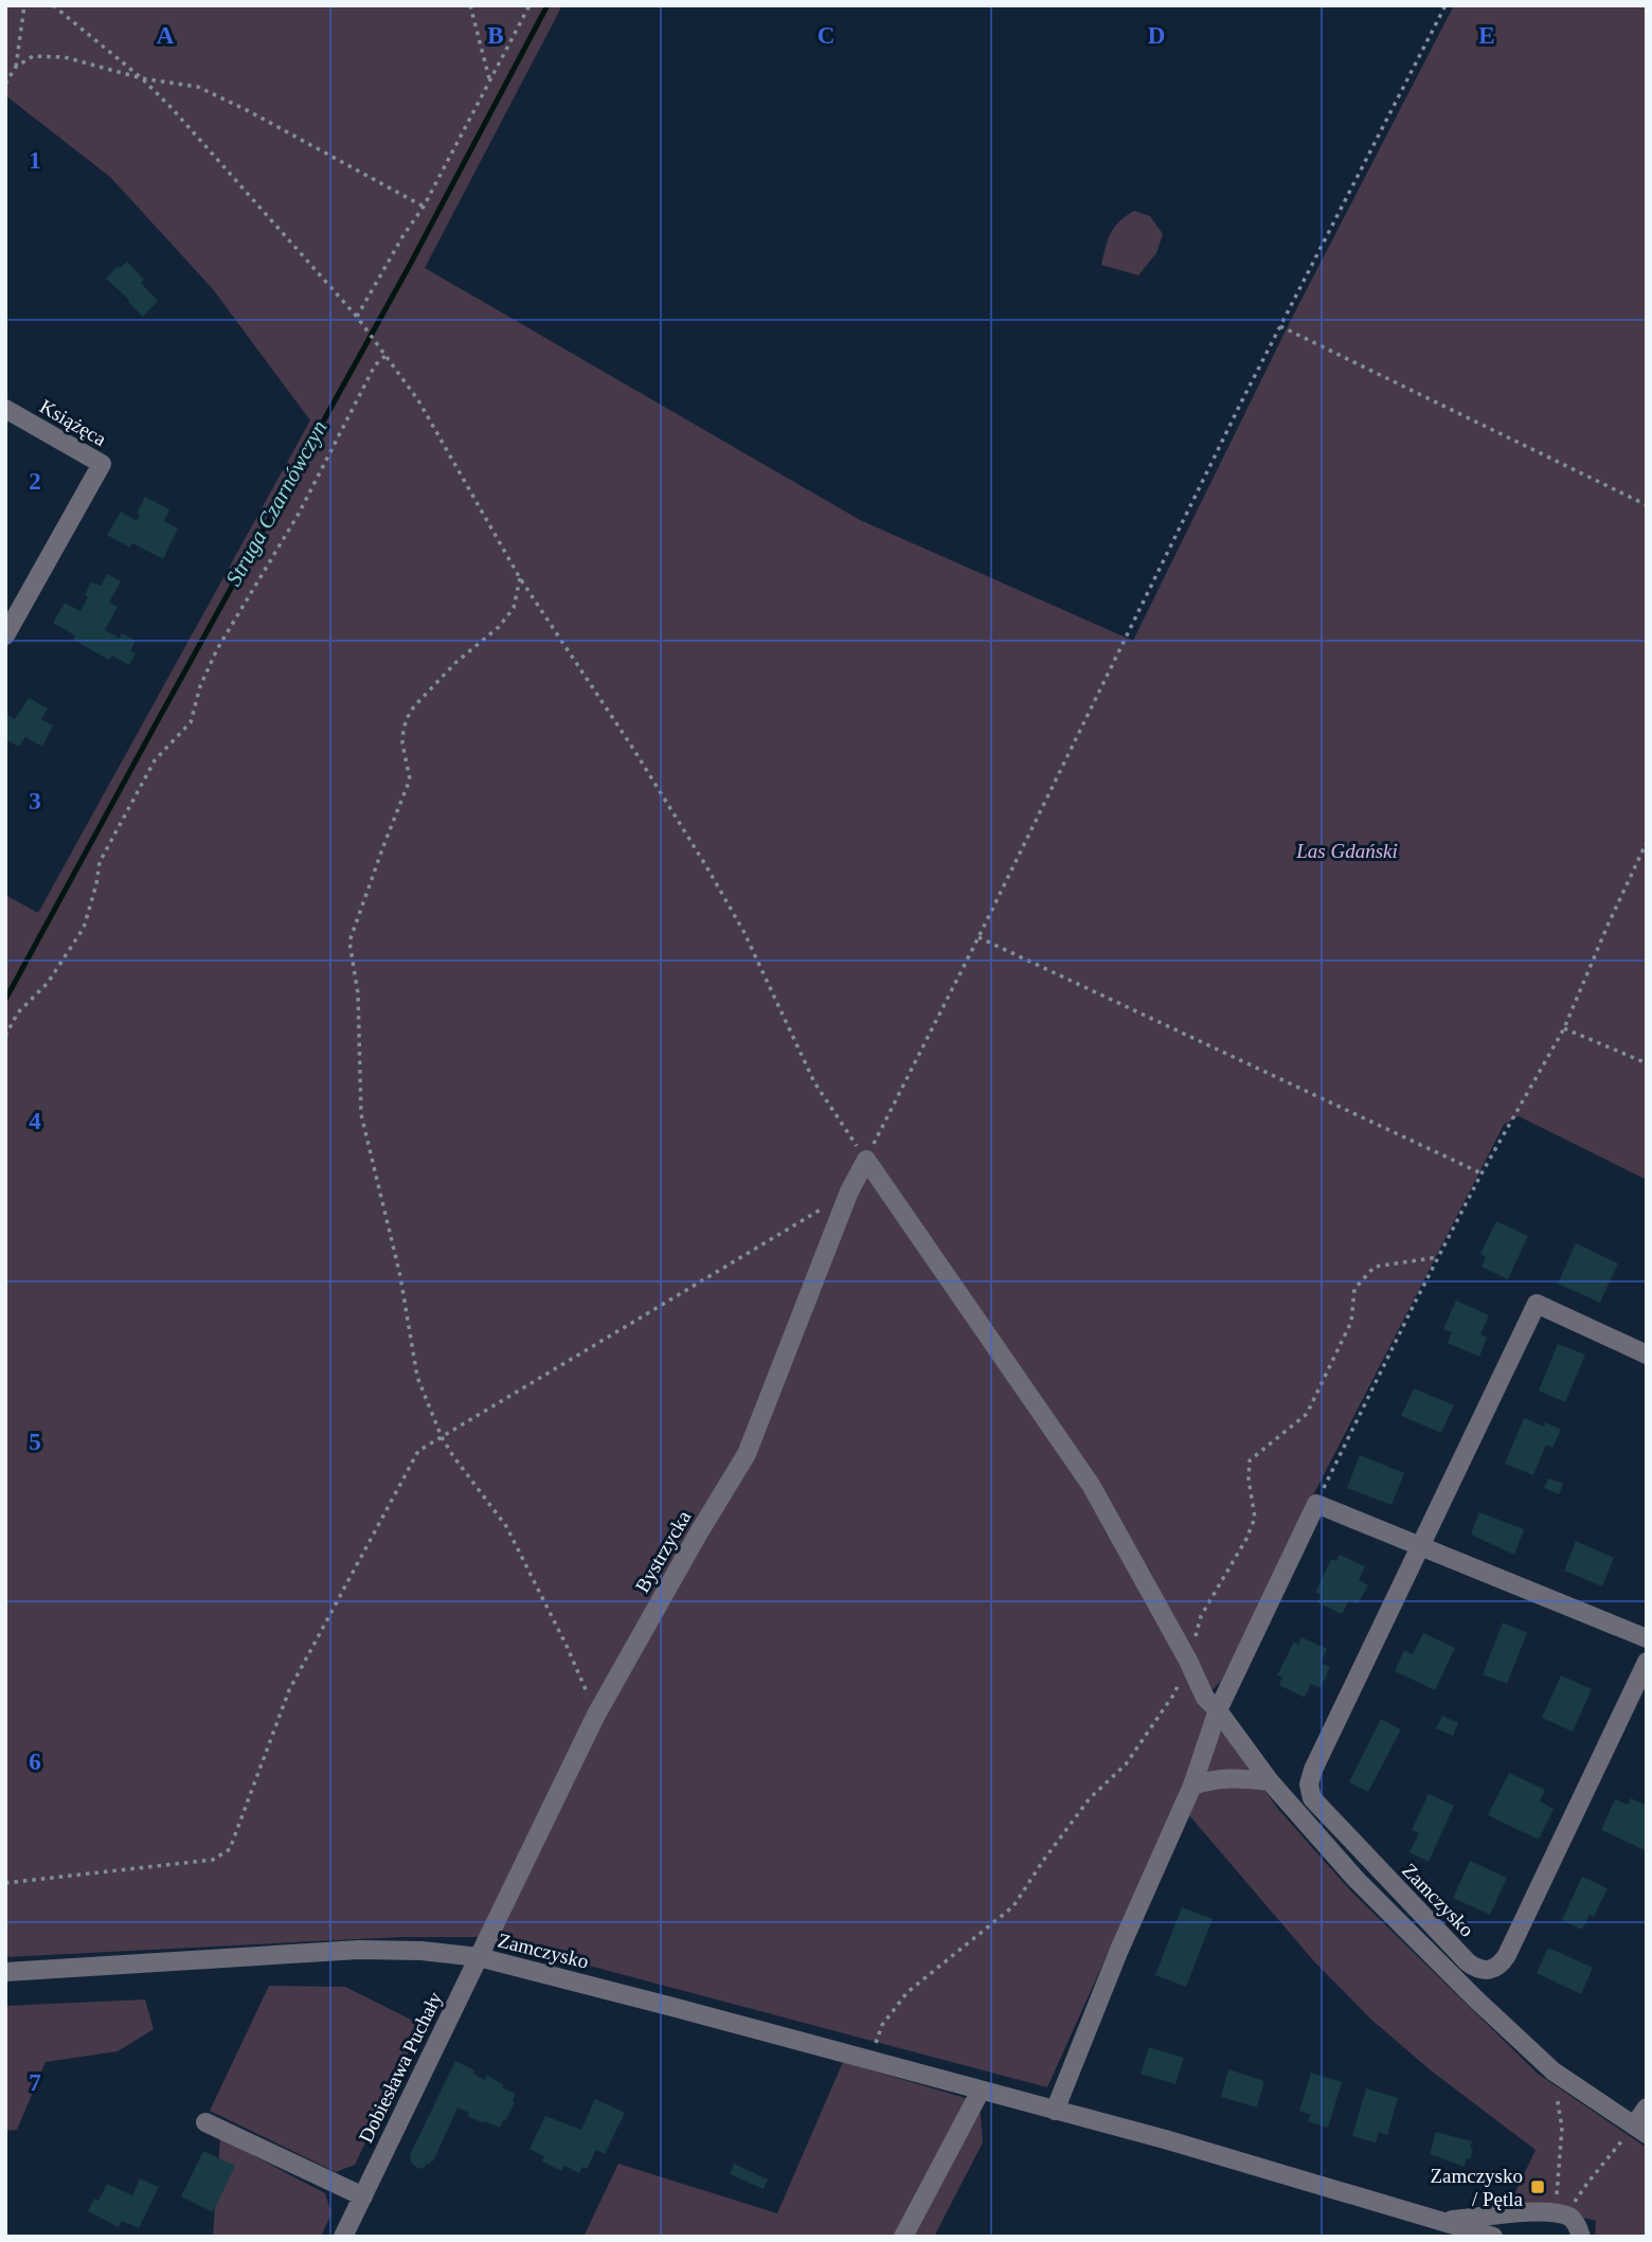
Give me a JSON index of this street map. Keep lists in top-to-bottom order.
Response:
{
  "streets": {
    "street": [
      "Książęca",
      "Bystrzycka",
      "Zamczysko",
      "Dobiesława Puchały"
    ]
  },
  "crossings": [
    ["Bystrzycka", "Zamczysko"],
    ["Bystrzycka", "Dobiesława Puchały"],
    ["Zamczysko", "Dobiesława Puchały"]
  ],
  "water": ["Struga Czarnówczyn"],
  "parks": ["Las Gdański"],
  "places": {
    "transit": ["Zamczysko / Pętla"]
  },
  "grid": {
    "columns": [
      "A",
      "B",
      "C",
      "D",
      "E"
    ],
    "rows": [
      "1",
      "2",
      "3",
      "4",
      "5",
      "6",
      "7"
    ]
  }
}
